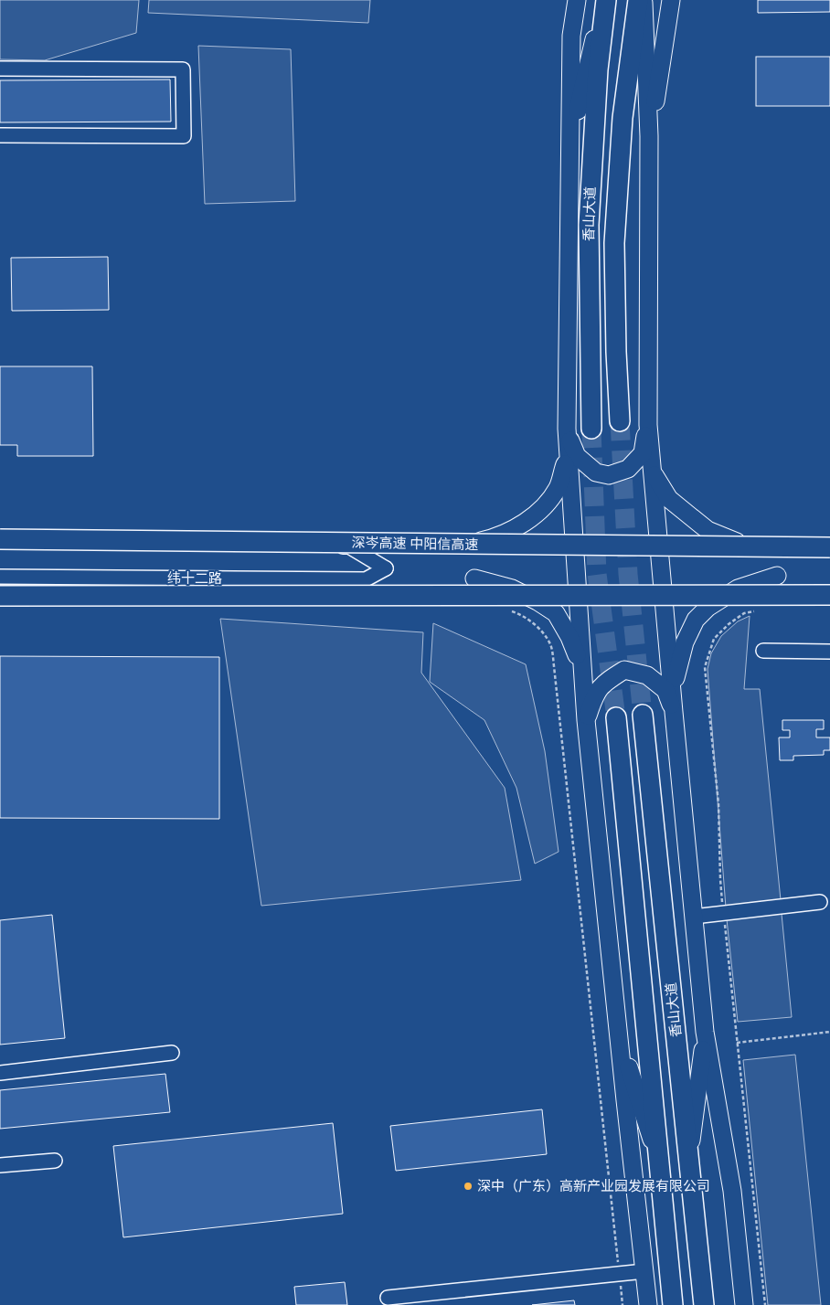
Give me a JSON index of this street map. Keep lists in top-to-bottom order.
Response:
{
  "streets": {
    "highway": ["香山大道", "深岑高速 中阳信高速"],
    "street": ["纬十二路"]
  },
  "places": ["深中（广东）高新产业园发展有限公司"]
}
